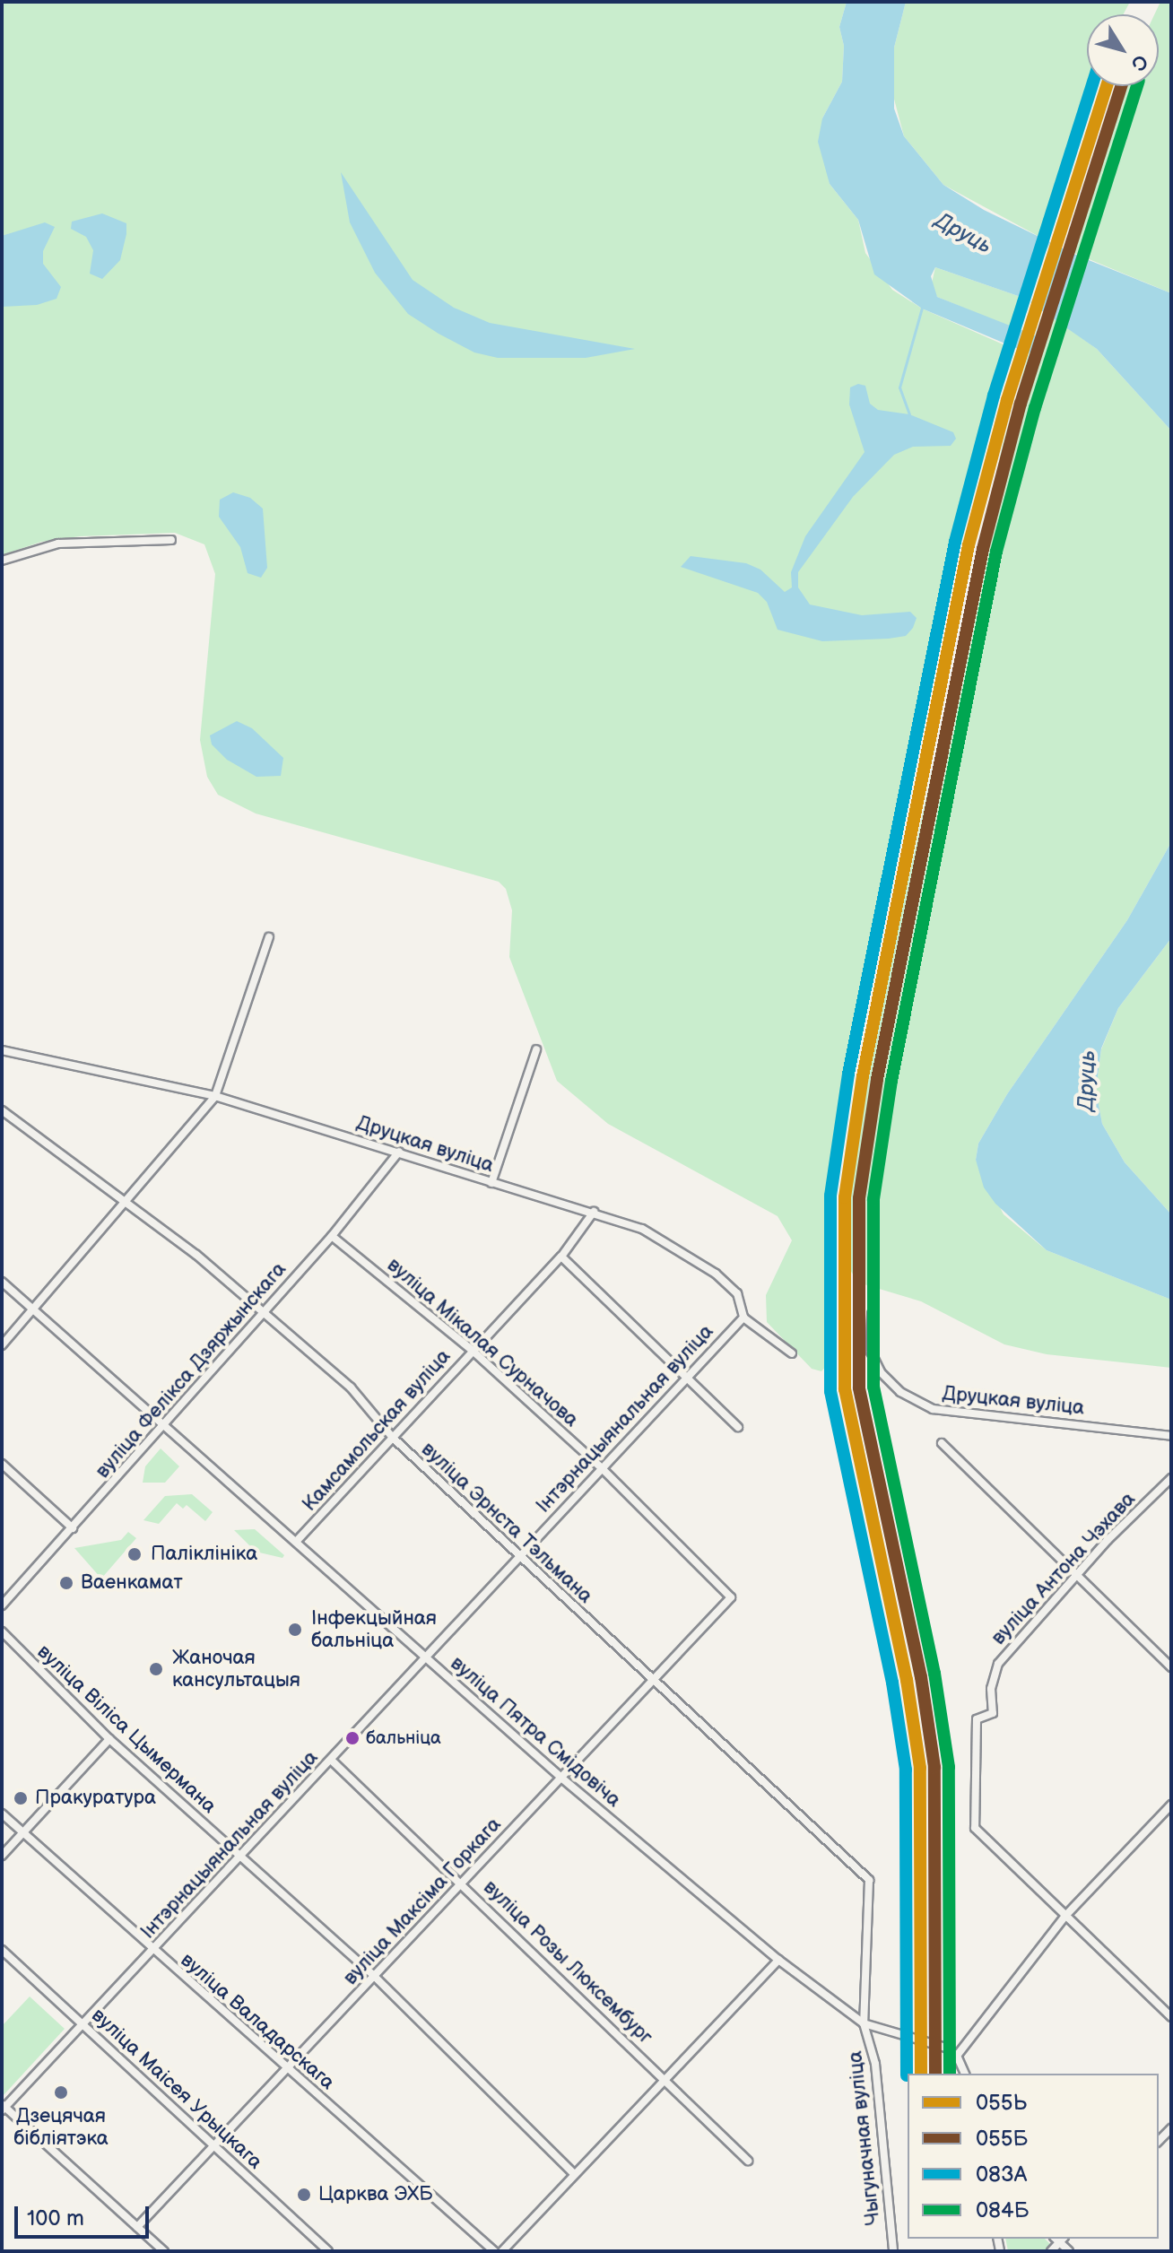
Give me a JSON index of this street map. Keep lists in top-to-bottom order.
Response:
{
  "streets": {
    "street": [
      "Друцкая вуліца",
      "вуліца Мікалая Сурначова",
      "вуліца Фелікса Дзяржынскага",
      "Інтэрнацыянальная вуліца",
      "Камсамольская вуліца",
      "вуліца Эрнста Тэльмана",
      "вуліца Антона Чэхава",
      "вуліца Віліса Цымермана",
      "вуліца Пятра Смідовіча",
      "вуліца Максіма Горкага",
      "вуліца Розы Люксембург",
      "вуліца Валадарскага",
      "вуліца Маісея Урыцкага",
      "Чыгуначная вуліца"
    ]
  },
  "crossings": [
    ["Друцкая вуліца", "вуліца Фелікса Дзяржынскага"],
    ["Друцкая вуліца", "Інтэрнацыянальная вуліца"],
    ["Друцкая вуліца", "Камсамольская вуліца"],
    ["вуліца Мікалая Сурначова", "вуліца Фелікса Дзяржынскага"],
    ["вуліца Мікалая Сурначова", "Інтэрнацыянальная вуліца"],
    ["вуліца Мікалая Сурначова", "Камсамольская вуліца"],
    ["вуліца Мікалая Сурначова", "вуліца Максіма Горкага"],
    ["вуліца Фелікса Дзяржынскага", "вуліца Эрнста Тэльмана"],
    ["вуліца Фелікса Дзяржынскага", "вуліца Пятра Смідовіча"],
    ["Інтэрнацыянальная вуліца", "вуліца Эрнста Тэльмана"],
    ["Інтэрнацыянальная вуліца", "вуліца Віліса Цымермана"],
    ["Інтэрнацыянальная вуліца", "вуліца Пятра Смідовіча"],
    ["Інтэрнацыянальная вуліца", "вуліца Розы Люксембург"],
    ["Інтэрнацыянальная вуліца", "вуліца Валадарскага"],
    ["Інтэрнацыянальная вуліца", "вуліца Маісея Урыцкага"],
    ["Камсамольская вуліца", "вуліца Эрнста Тэльмана"],
    ["Камсамольская вуліца", "вуліца Пятра Смідовіча"],
    ["вуліца Эрнста Тэльмана", "вуліца Пятра Смідовіча"],
    ["вуліца Эрнста Тэльмана", "вуліца Максіма Горкага"],
    ["вуліца Эрнста Тэльмана", "Чыгуначная вуліца"],
    ["вуліца Віліса Цымермана", "вуліца Максіма Горкага"],
    ["вуліца Пятра Смідовіча", "вуліца Максіма Горкага"],
    ["вуліца Пятра Смідовіча", "Чыгуначная вуліца"],
    ["вуліца Максіма Горкага", "вуліца Розы Люксембург"],
    ["вуліца Максіма Горкага", "вуліца Валадарскага"],
    ["вуліца Максіма Горкага", "вуліца Маісея Урыцкага"]
  ],
  "water": ["Друць"],
  "places": [
    "Паліклініка",
    "Ваенкамат",
    "Інфекцыйная бальніца",
    "Жаночая кансультацыя",
    "бальніца",
    "Пракуратура",
    "Дзецячая бібліятэка",
    "Царква ЭХБ"
  ],
  "lines": [
    "transit line 055Ь",
    "transit line 055Б",
    "transit line 083А",
    "transit line 084Б"
  ],
  "legend": [
    "055Ь",
    "055Б",
    "083А",
    "084Б"
  ],
  "scale_bar": "100 m",
  "north": "bottom right"
}
